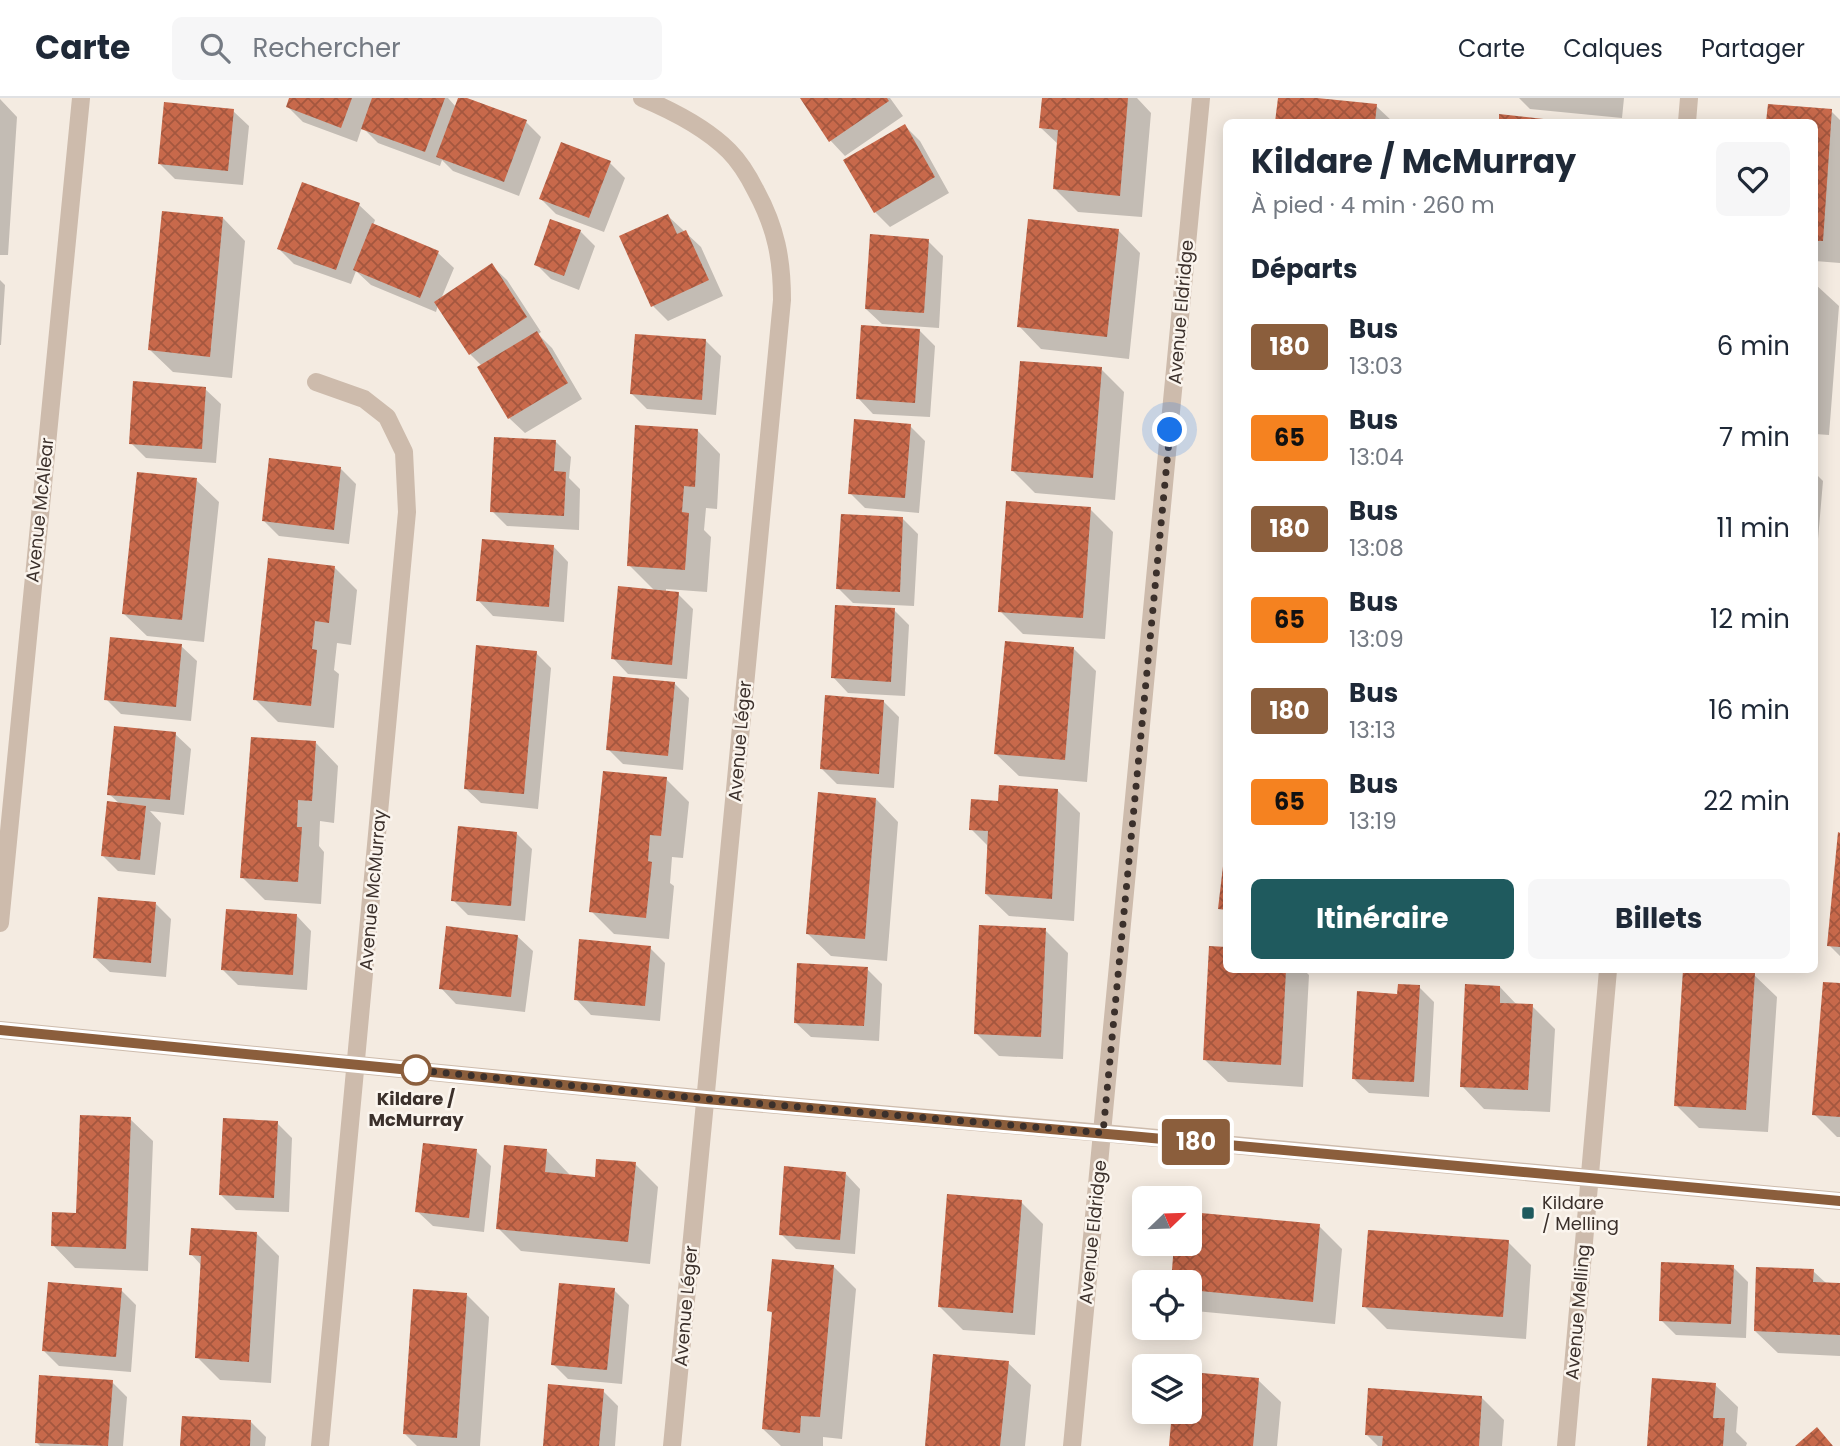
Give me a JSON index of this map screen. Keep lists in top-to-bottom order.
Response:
{
  "streets": {
    "street": [
      "Avenue Eldridge",
      "Avenue McAlear",
      "Avenue Léger",
      "Avenue McMurray",
      "Avenue Melling"
    ]
  },
  "places": {
    "other": ["Kildare / McMurray"],
    "transit": ["Kildare / Melling"]
  },
  "lines": ["bus line 180"],
  "north": "top right",
  "page": {
    "header": "Carte",
    "search": "Rechercher",
    "nav": ["Carte", "Calques", "Partager"],
    "on_map": "180",
    "heading": [
      ["Kildare / McMurray", "À pied · 4 min · 260 m"],
      "Départs"
    ],
    "list": [
      {
        "mark": "180",
        "name": "Bus",
        "note": "13:03",
        "value": "6 min"
      },
      {
        "mark": "65",
        "name": "Bus",
        "note": "13:04",
        "value": "7 min"
      },
      {
        "mark": "180",
        "name": "Bus",
        "note": "13:08",
        "value": "11 min"
      },
      {
        "mark": "65",
        "name": "Bus",
        "note": "13:09",
        "value": "12 min"
      },
      {
        "mark": "180",
        "name": "Bus",
        "note": "13:13",
        "value": "16 min"
      },
      {
        "mark": "65",
        "name": "Bus",
        "note": "13:19",
        "value": "22 min"
      }
    ],
    "buttons": ["Itinéraire", "Billets"]
  }
}
